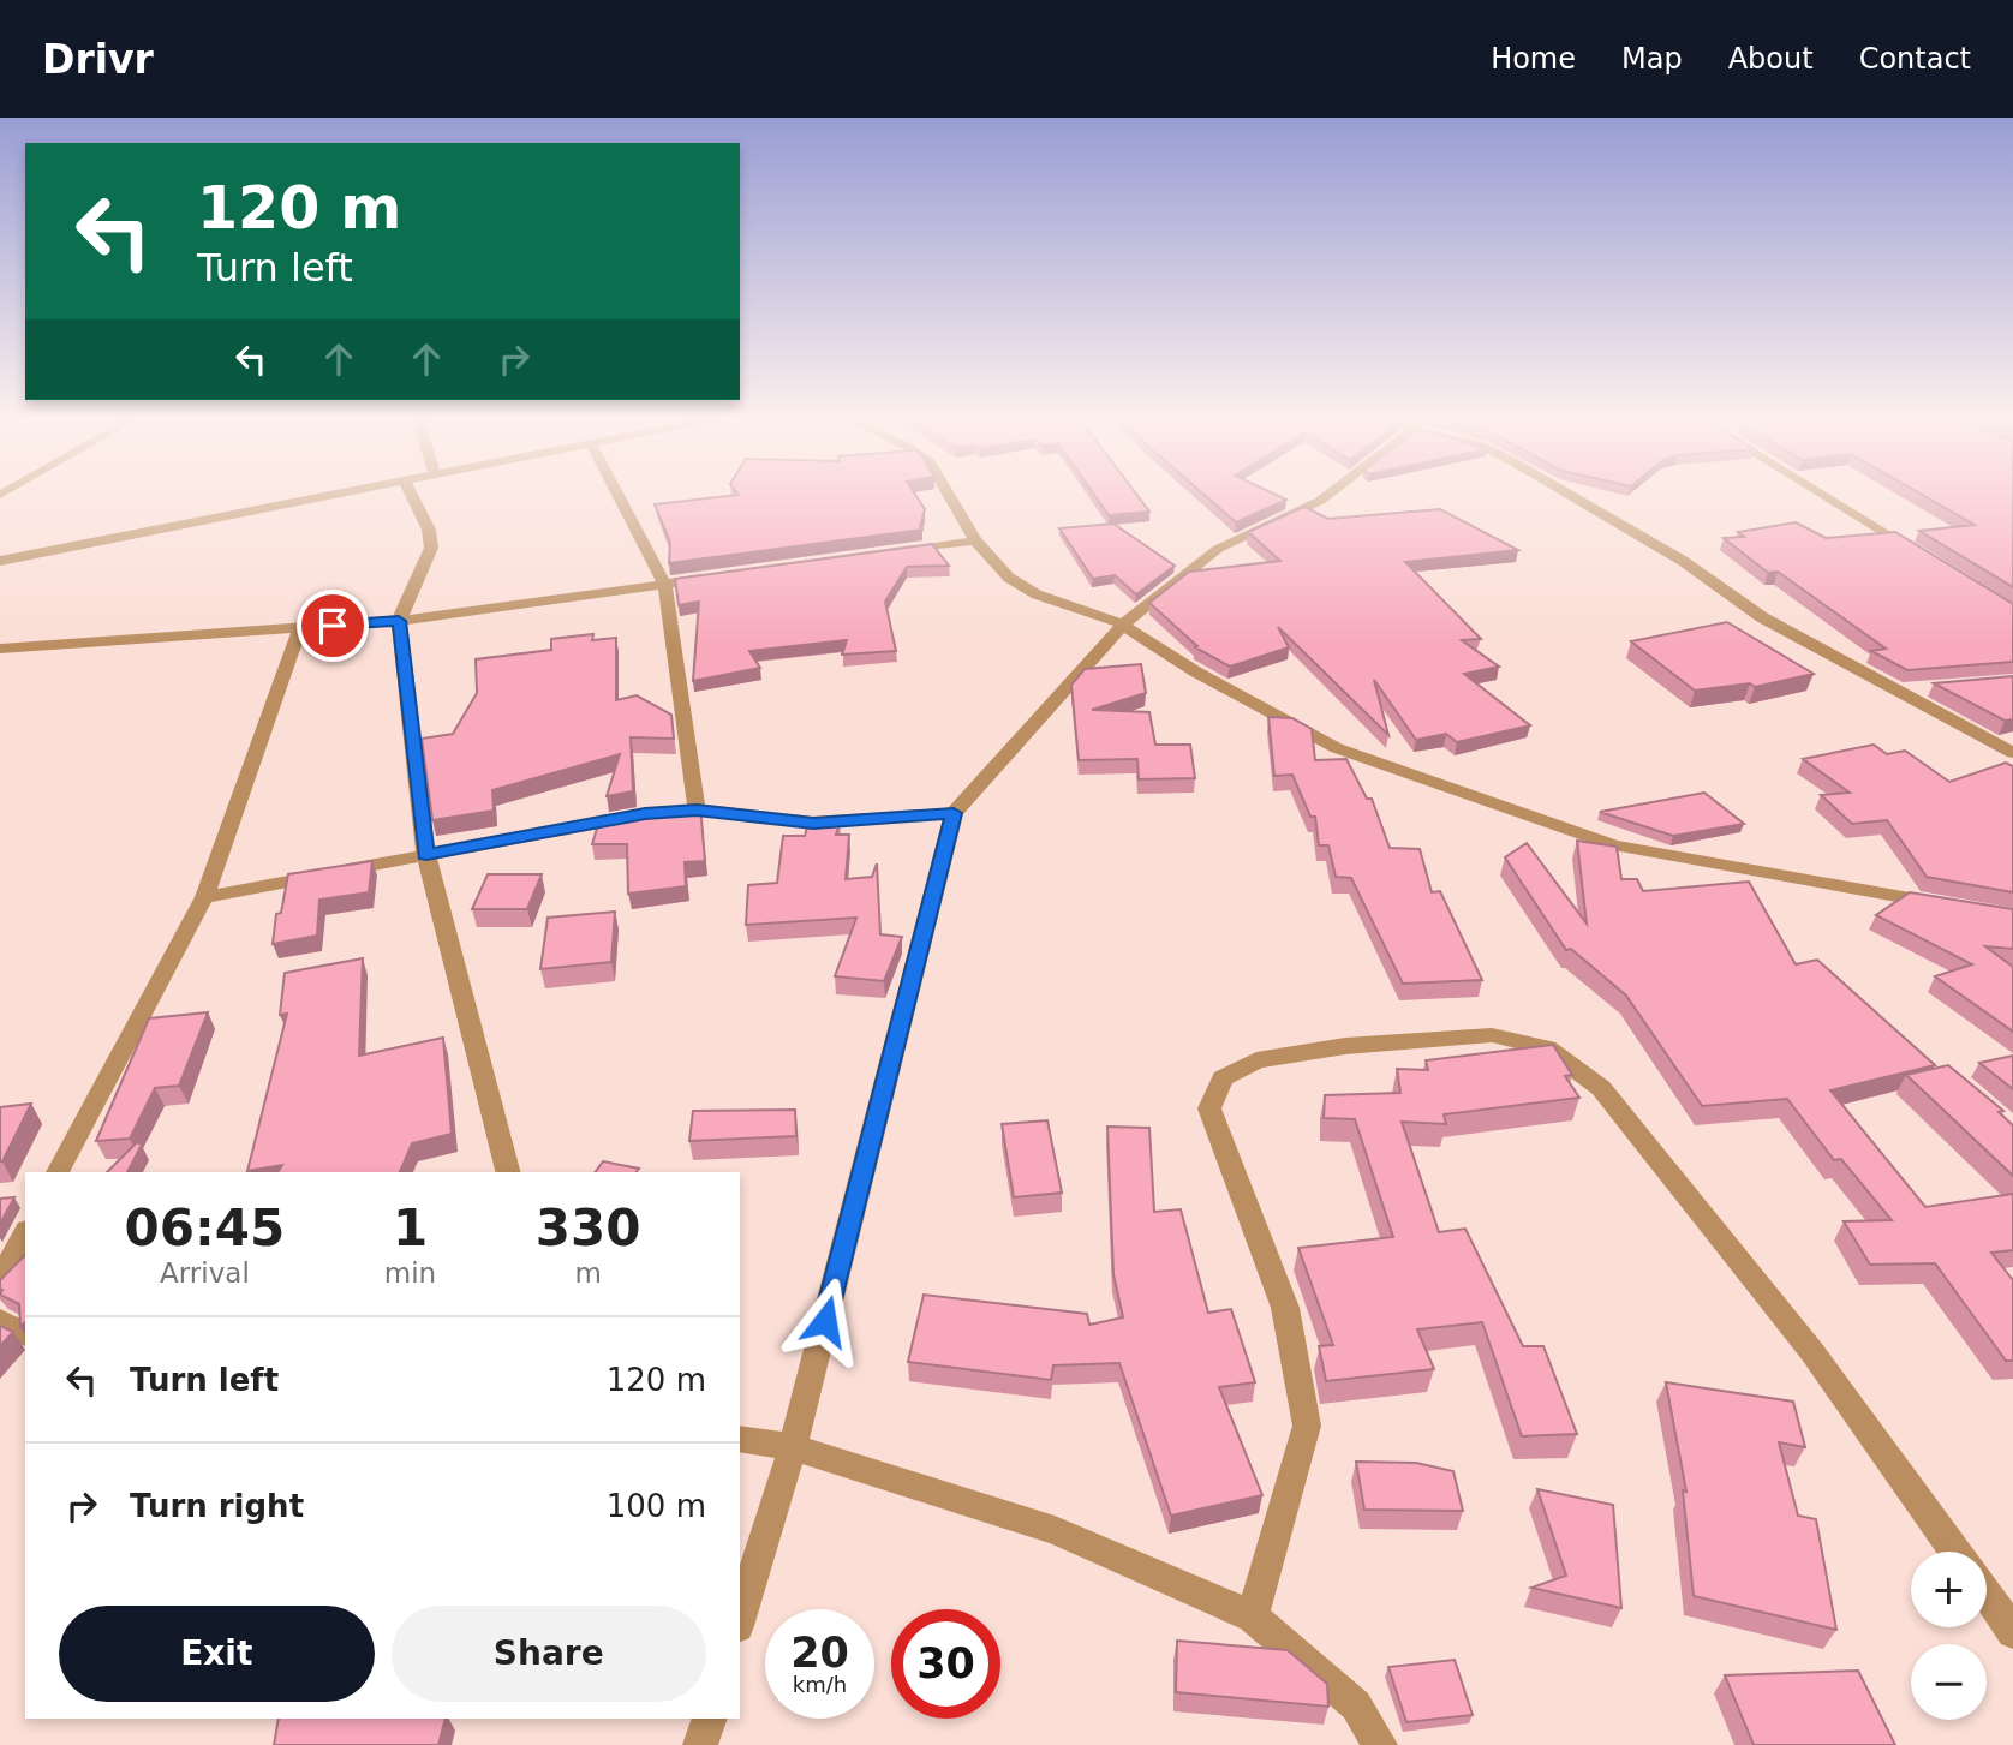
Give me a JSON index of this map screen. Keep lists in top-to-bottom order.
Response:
{
  "page": {
    "header": "Drivr",
    "nav": [
      "Home",
      "Map",
      "About",
      "Contact"
    ],
    "turn": ["120 m", "Turn left"],
    "eta": [
      "06:45",
      "Arrival",
      "1",
      "min",
      "330",
      "m"
    ],
    "list": [
      {
        "name": "Turn left",
        "value": "120 m"
      },
      {
        "name": "Turn right",
        "value": "100 m"
      }
    ],
    "map_buttons": ["+", "−"],
    "buttons": ["Exit", "Share"],
    "speed": "20 km/h",
    "limit": "30"
  }
}
